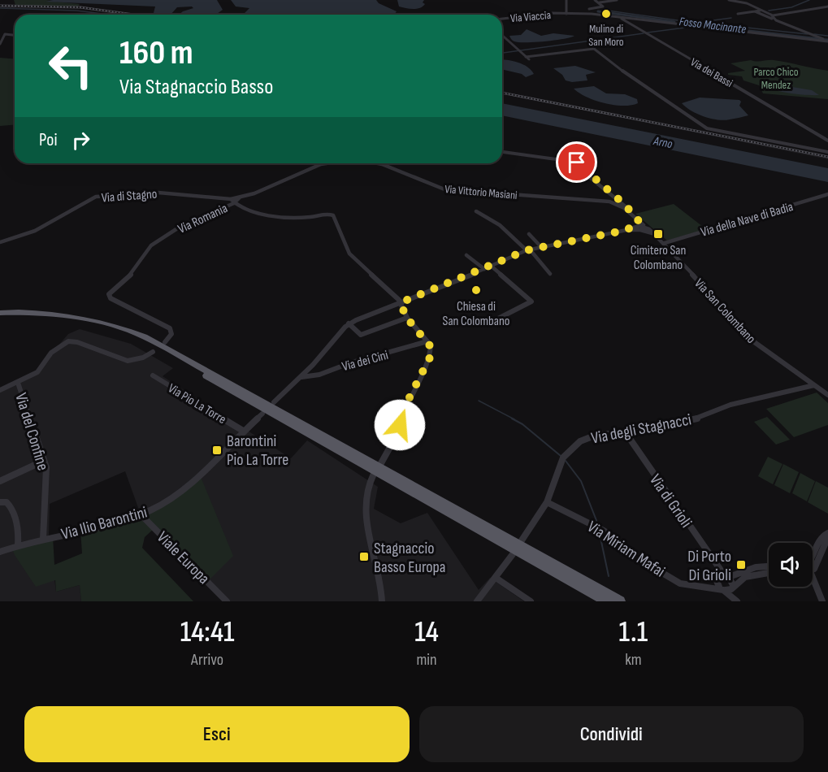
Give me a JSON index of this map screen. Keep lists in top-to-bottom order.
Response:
{
  "streets": {
    "street": [
      "Via Viaccia",
      "Via dei Bassi",
      "Via Vittorio Masiani",
      "Via di Stagno",
      "Via Romania",
      "Via della Nave di Badia",
      "Via San Colombano",
      "Via dei Cini",
      "Via Pio La Torre",
      "Via degli Stagnacci",
      "Via del Confine",
      "Via di Grioli",
      "Via Ilio Barontini",
      "Via Miriam Mafai",
      "Viale Europa"
    ]
  },
  "crossings": [
    ["Via Viaccia", "Via dei Bassi"],
    ["Via di Stagno", "Via Romania"],
    ["Via della Nave di Badia", "Via San Colombano"],
    ["Via San Colombano", "Via degli Stagnacci"],
    ["Via Pio La Torre", "Via Ilio Barontini"],
    ["Via degli Stagnacci", "Via di Grioli"],
    ["Via degli Stagnacci", "Via Miriam Mafai"],
    ["Via del Confine", "Via Ilio Barontini"],
    ["Via Ilio Barontini", "Viale Europa"]
  ],
  "water": ["Fosso Macinante", "Arno"],
  "parks": ["Parco Chico Mendez"],
  "places": {
    "other": ["Mulino di San Moro", "Chiesa di San Colombano"],
    "transit": [
      "Cimitero San Colombano",
      "Barontini Pio La Torre",
      "Stagnaccio Basso Europa",
      "Di Porto Di Grioli"
    ]
  },
  "page": {
    "turn": ["160 m", "Via Stagnaccio Basso"],
    "then": "Poi",
    "eta": [
      "14:41",
      "Arrivo",
      "14",
      "min",
      "1.1",
      "km"
    ],
    "buttons": ["Esci", "Condividi"]
  }
}
